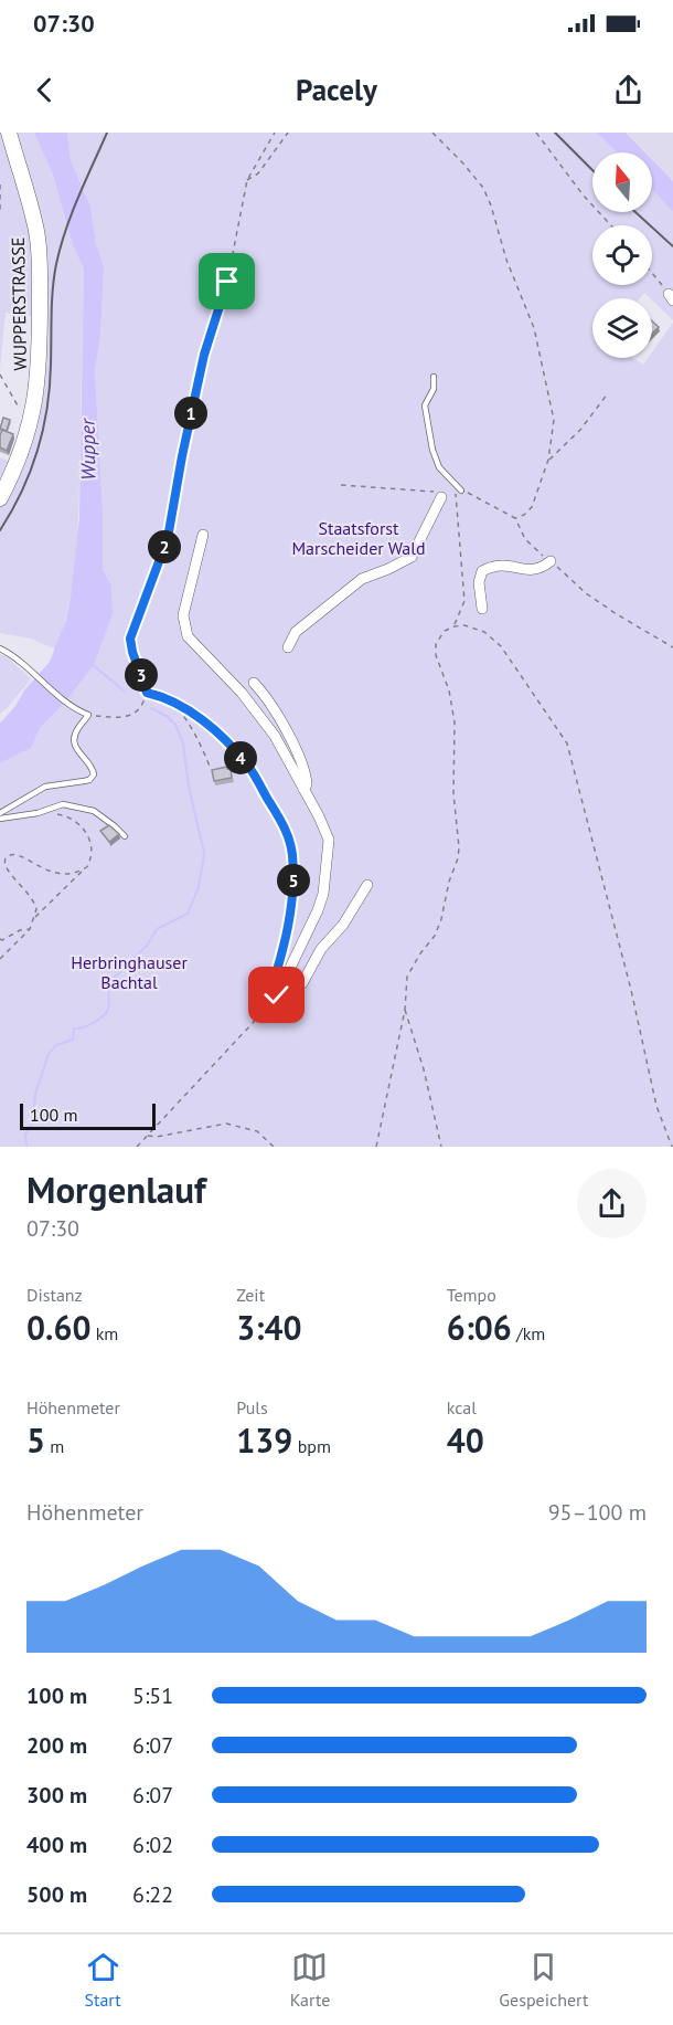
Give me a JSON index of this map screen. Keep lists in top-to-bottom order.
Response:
{
  "streets": {
    "main road": ["WUPPERSTRASSE"]
  },
  "water": ["Wupper"],
  "parks": ["Staatsforst Marscheider Wald", "Herbringhauser Bachtal"],
  "scale_bar": "100 m",
  "north": "top",
  "page": {
    "status": "07:30",
    "header": "Pacely",
    "pins": [
      "1",
      "2",
      "3",
      "4",
      "5"
    ],
    "scale": "100 m",
    "heading": ["Morgenlauf", "07:30"],
    "stats": [
      ["Distanz", "0.60 km"],
      ["Zeit", "3:40"],
      ["Tempo", "6:06 /km"],
      ["Höhenmeter", "5 m"],
      ["Puls", "139 bpm"],
      ["kcal", "40"]
    ],
    "chart": ["Höhenmeter", "95–100 m"],
    "list": [
      {
        "name": "100 m",
        "note": "5:51"
      },
      {
        "name": "200 m",
        "note": "6:07"
      },
      {
        "name": "300 m",
        "note": "6:07"
      },
      {
        "name": "400 m",
        "note": "6:02"
      },
      {
        "name": "500 m",
        "note": "6:22"
      }
    ],
    "tabs": ["Start", "Karte", "Gespeichert"]
  }
}
